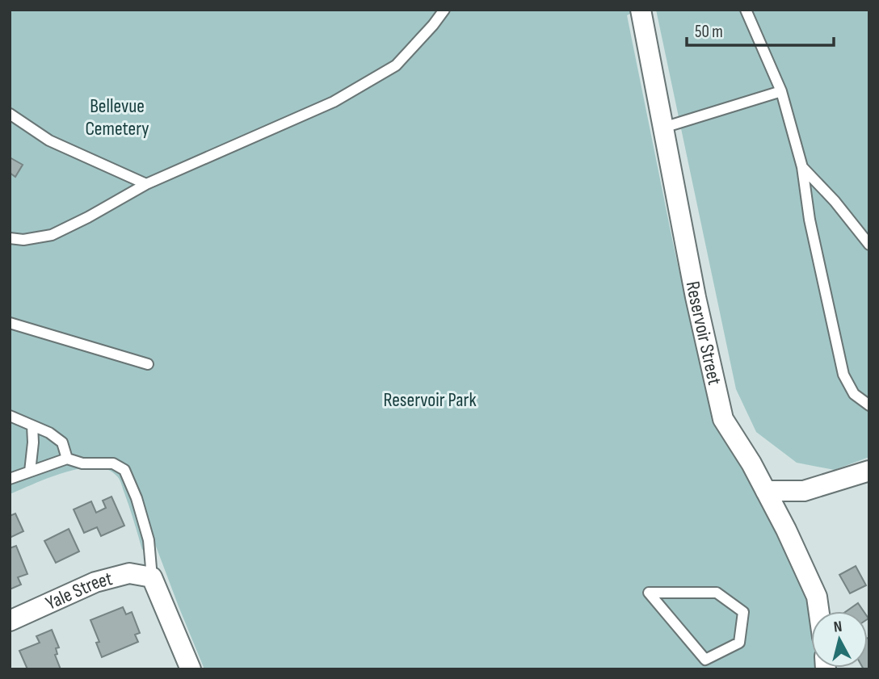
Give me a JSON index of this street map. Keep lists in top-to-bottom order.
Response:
{
  "streets": {
    "street": ["Reservoir Street", "Yale Street"]
  },
  "parks": ["Bellevue Cemetery", "Reservoir Park"],
  "scale_bar": "50 m",
  "north": "top"
}
